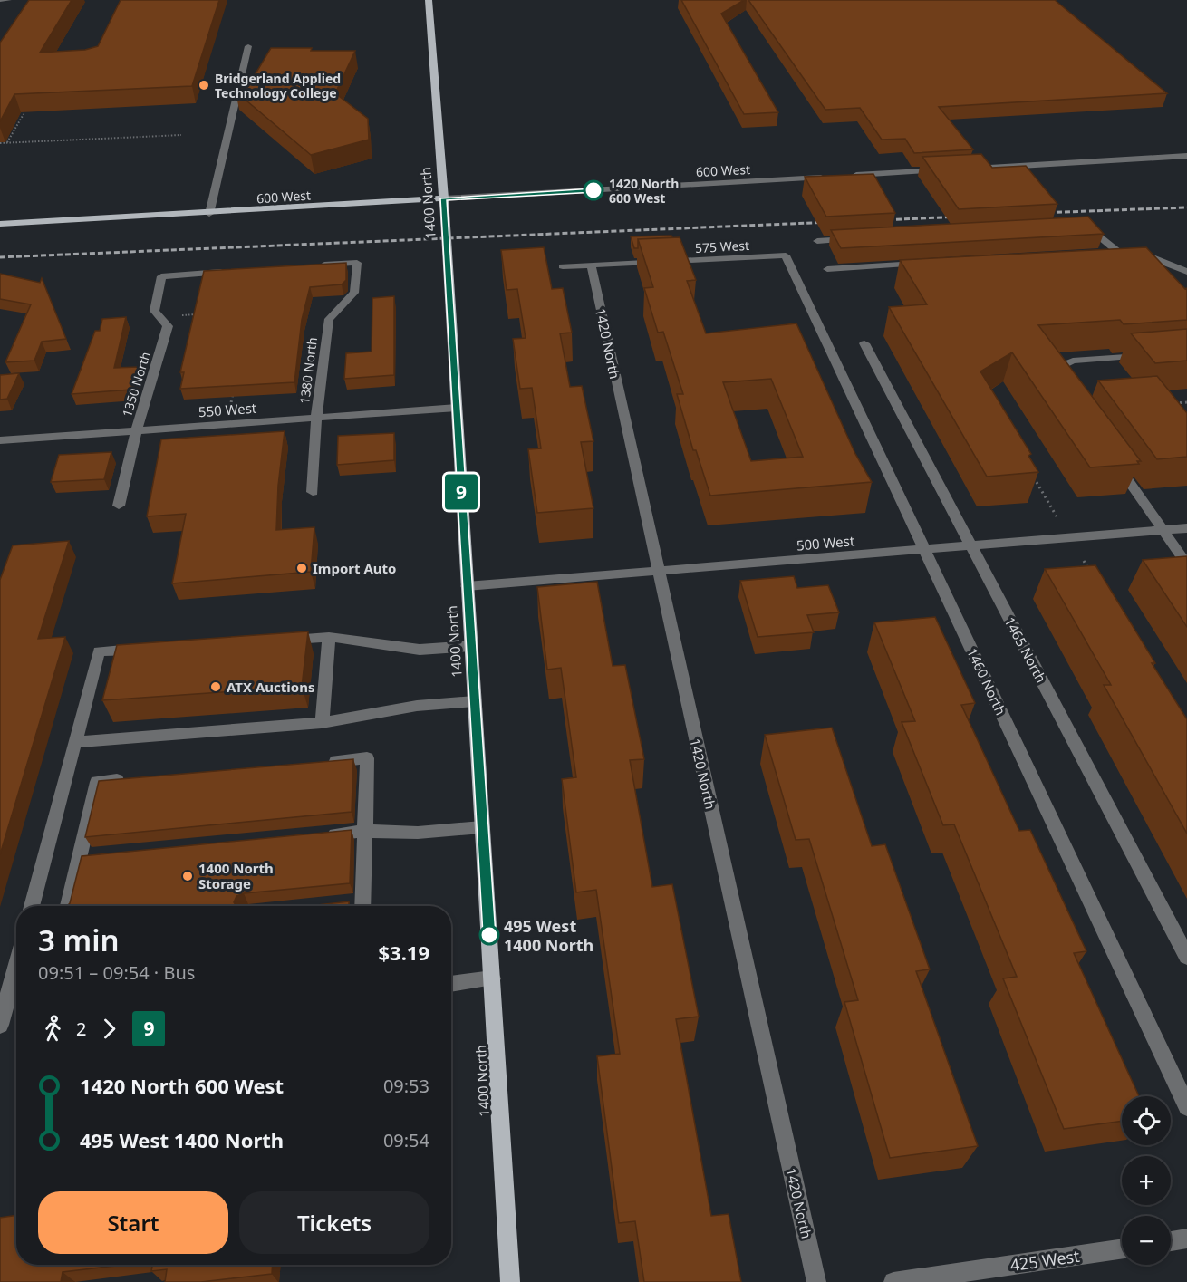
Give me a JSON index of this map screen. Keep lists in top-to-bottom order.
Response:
{
  "streets": {
    "main road": ["600 West", "1400 North"],
    "street": [
      "575 West",
      "1420 North",
      "1380 North",
      "1350 North",
      "550 West",
      "500 West",
      "1465 North",
      "1460 North",
      "425 West"
    ]
  },
  "crossings": [
    ["600 West", "1400 North"],
    ["1400 North", "550 West"],
    ["1400 North", "500 West"],
    ["575 West", "1420 North"],
    ["575 West", "1460 North"],
    ["1420 North", "500 West"],
    ["1380 North", "550 West"],
    ["1350 North", "550 West"],
    ["500 West", "1465 North"],
    ["500 West", "1460 North"]
  ],
  "places": [
    "Bridgerland Applied Technology College",
    "1420 North 600 West",
    "Import Auto",
    "ATX Auctions",
    "1400 North Storage",
    "495 West 1400 North"
  ],
  "lines": ["bus line 9"],
  "page": {
    "on_map": "9",
    "heading": ["3 min", "09:51 – 09:54 · Bus", "$3.19"],
    "legs": ["2", "9"],
    "list": [
      {
        "name": "1420 North 600 West",
        "value": "09:53"
      },
      {
        "name": "495 West 1400 North",
        "value": "09:54"
      }
    ],
    "map_buttons": ["+", "−"],
    "buttons": ["Start", "Tickets"]
  }
}
